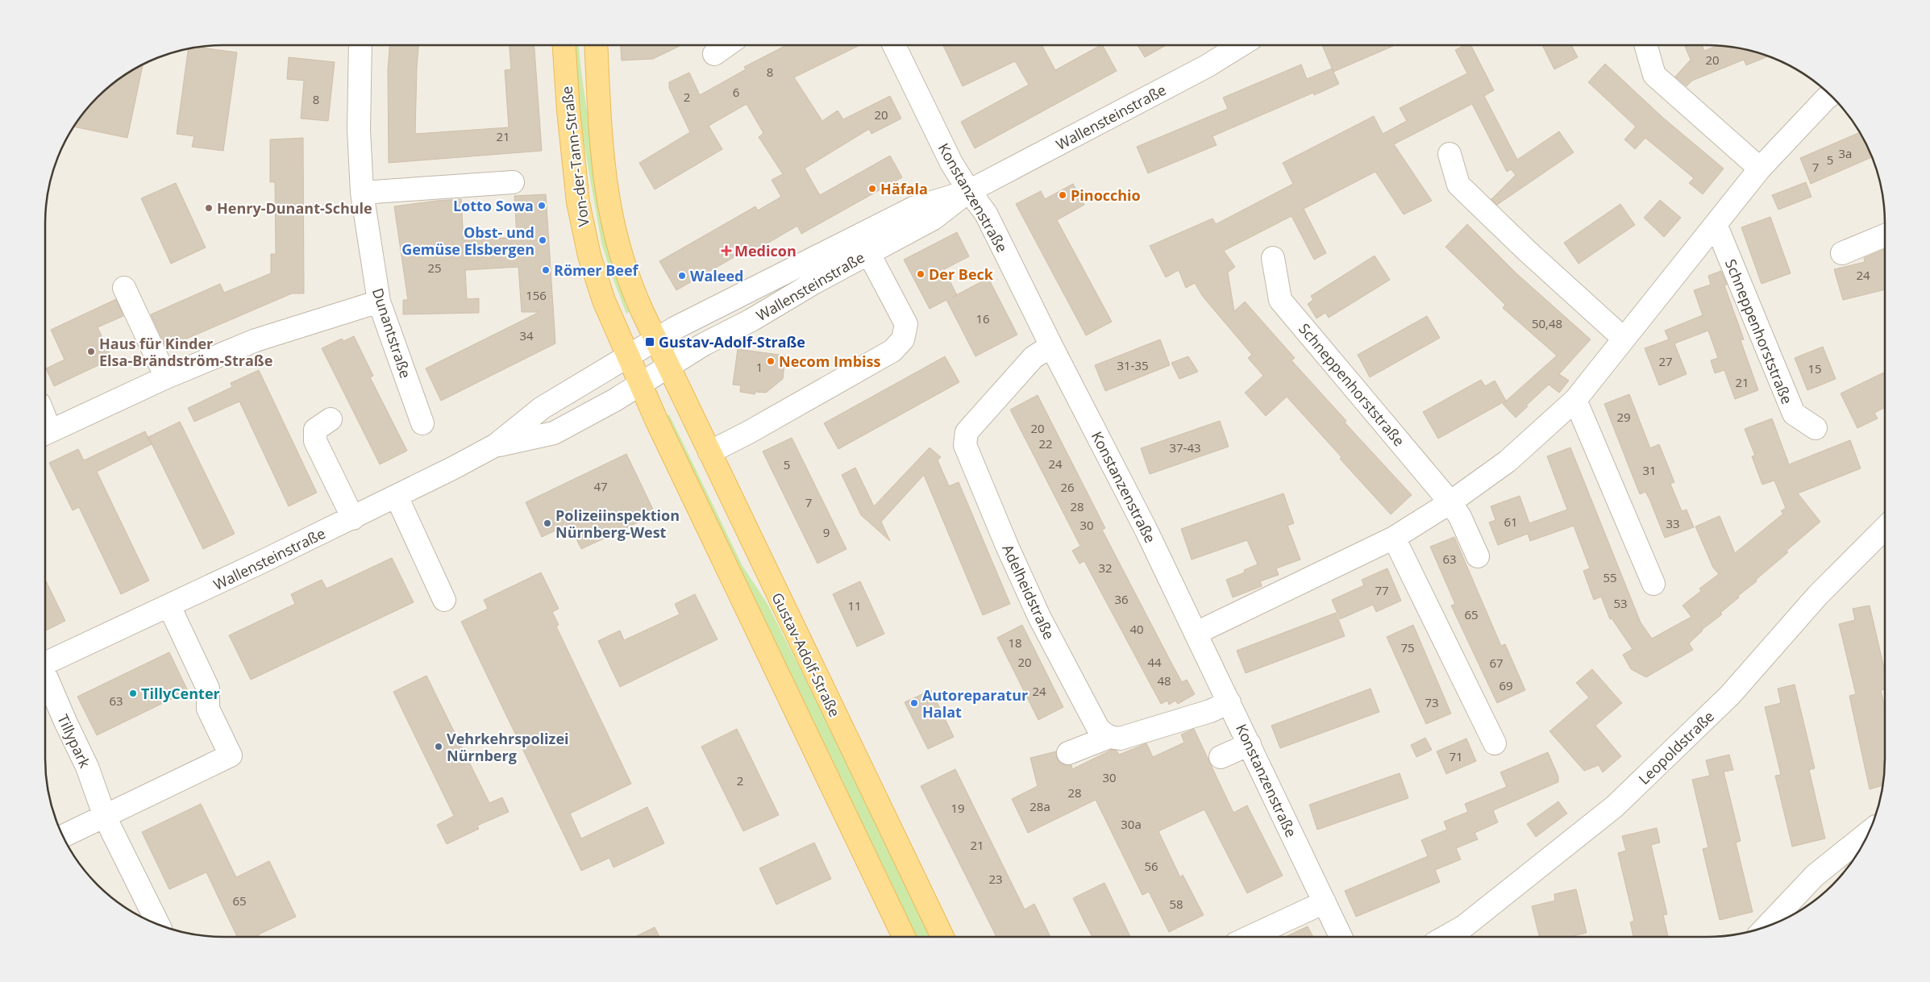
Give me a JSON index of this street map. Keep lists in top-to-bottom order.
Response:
{
  "streets": {
    "main road": ["Von-der-Tann-Straße", "Gustav-Adolf-Straße"],
    "street": [
      "Wallensteinstraße",
      "Konstanzenstraße",
      "Schneppenhorststraße",
      "Dunantstraße",
      "Adelheidstraße",
      "Tillypark",
      "Leopoldstraße"
    ]
  },
  "crossings": [
    ["Wallensteinstraße", "Von-der-Tann-Straße"],
    ["Wallensteinstraße", "Konstanzenstraße"],
    ["Wallensteinstraße", "Gustav-Adolf-Straße"],
    ["Von-der-Tann-Straße", "Gustav-Adolf-Straße"],
    ["Konstanzenstraße", "Adelheidstraße"]
  ],
  "places": {
    "other": [
      "Häfala",
      "Pinocchio",
      "Lotto Sowa",
      "Henry-Dunant-Schule",
      "Obst- und Gemüse Elsbergen",
      "Römer Beef",
      "Der Beck",
      "Waleed",
      "Haus für Kinder Elsa-Brändström-Straße",
      "Necom Imbiss",
      "Polizeiinspektion Nürnberg-West",
      "TillyCenter",
      "Autoreparatur Halat",
      "Vehrkehrspolizei Nürnberg"
    ],
    "health": ["Medicon"],
    "transit": ["Gustav-Adolf-Straße"]
  },
  "house_numbers": [
    "20",
    "8",
    "6",
    "2",
    "8",
    "20",
    "21",
    "3a",
    "5",
    "7",
    "25",
    "24",
    "156",
    "16",
    "50,48",
    "34",
    "27",
    "31-35",
    "1",
    "15",
    "21",
    "29",
    "20",
    "22",
    "37-43",
    "24",
    "5",
    "31",
    "47",
    "26",
    "7",
    "28",
    "61",
    "33",
    "30",
    "9",
    "63",
    "32",
    "55",
    "77",
    "36",
    "53",
    "11",
    "65",
    "40",
    "18",
    "75",
    "20",
    "44",
    "67",
    "48",
    "69",
    "24",
    "63",
    "73",
    "71",
    "30",
    "2",
    "28",
    "28a",
    "19",
    "30a",
    "21",
    "56",
    "23",
    "65",
    "58"
  ]
}
